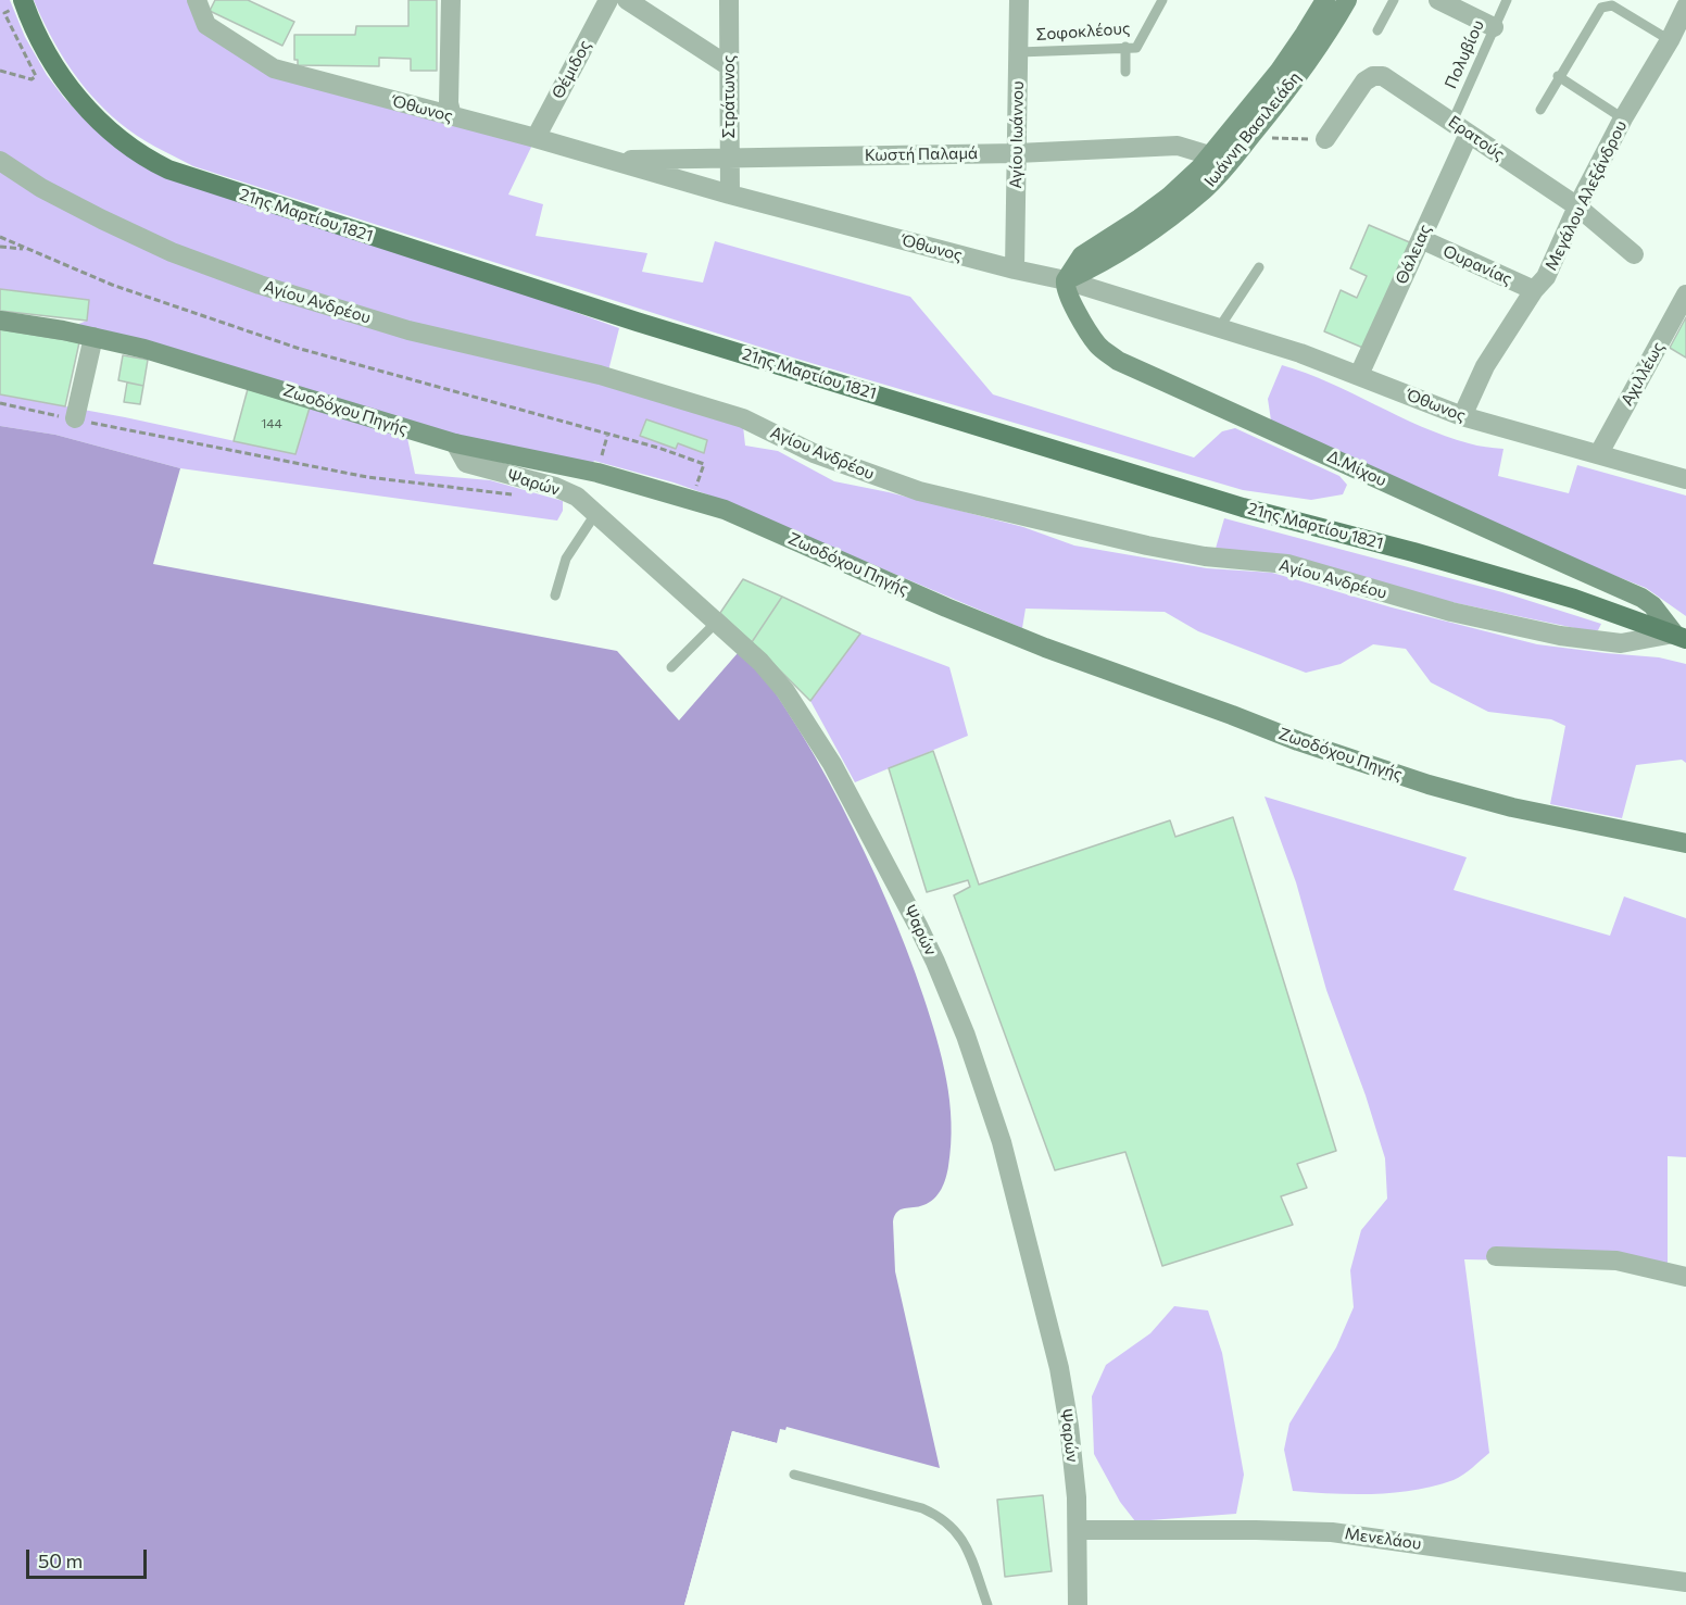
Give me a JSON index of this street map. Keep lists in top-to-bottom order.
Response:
{
  "streets": {
    "main road": [
      "Ιωάννη Βασιλειάδη",
      "21ης Μαρτίου 1821",
      "Ζωοδόχου Πηγής",
      "Δ.Μίχου"
    ],
    "street": [
      "Θέμιδος",
      "Στράτωνος",
      "Όθωνος",
      "Αγίου Ιωάννου",
      "Ερατούς",
      "Κωστή Παλαμά",
      "Μεγάλου Αλεξάνδρου",
      "Θάλειας",
      "Ουρανίας",
      "Αγίου Ανδρέου",
      "Αχιλλέως",
      "Ψαρών",
      "Μενελάου"
    ],
    "lane": ["Σοφοκλέους", "Πολυβίου"]
  },
  "crossings": [
    ["Σοφοκλέους", "Αγίου Ιωάννου"],
    ["Πολυβίου", "Ερατούς"],
    ["Θέμιδος", "Όθωνος"],
    ["Στράτωνος", "Όθωνος"],
    ["Στράτωνος", "Κωστή Παλαμά"],
    ["Όθωνος", "Ιωάννη Βασιλειάδη"],
    ["Όθωνος", "Αγίου Ιωάννου"],
    ["Όθωνος", "Κωστή Παλαμά"],
    ["Όθωνος", "Μεγάλου Αλεξάνδρου"],
    ["Όθωνος", "Θάλειας"],
    ["Όθωνος", "Αχιλλέως"],
    ["Όθωνος", "Δ.Μίχου"],
    ["Ιωάννη Βασιλειάδη", "Κωστή Παλαμά"],
    ["Ιωάννη Βασιλειάδη", "Δ.Μίχου"],
    ["Αγίου Ιωάννου", "Κωστή Παλαμά"],
    ["Ερατούς", "Μεγάλου Αλεξάνδρου"],
    ["Ερατούς", "Θάλειας"],
    ["Μεγάλου Αλεξάνδρου", "Ουρανίας"],
    ["21ης Μαρτίου 1821", "Αγίου Ανδρέου"],
    ["21ης Μαρτίου 1821", "Δ.Μίχου"],
    ["Θάλειας", "Ουρανίας"],
    ["Αγίου Ανδρέου", "Δ.Μίχου"],
    ["Ζωοδόχου Πηγής", "Ψαρών"],
    ["Ψαρών", "Μενελάου"]
  ],
  "house_numbers": ["144"],
  "scale_bar": "50 m"
}
